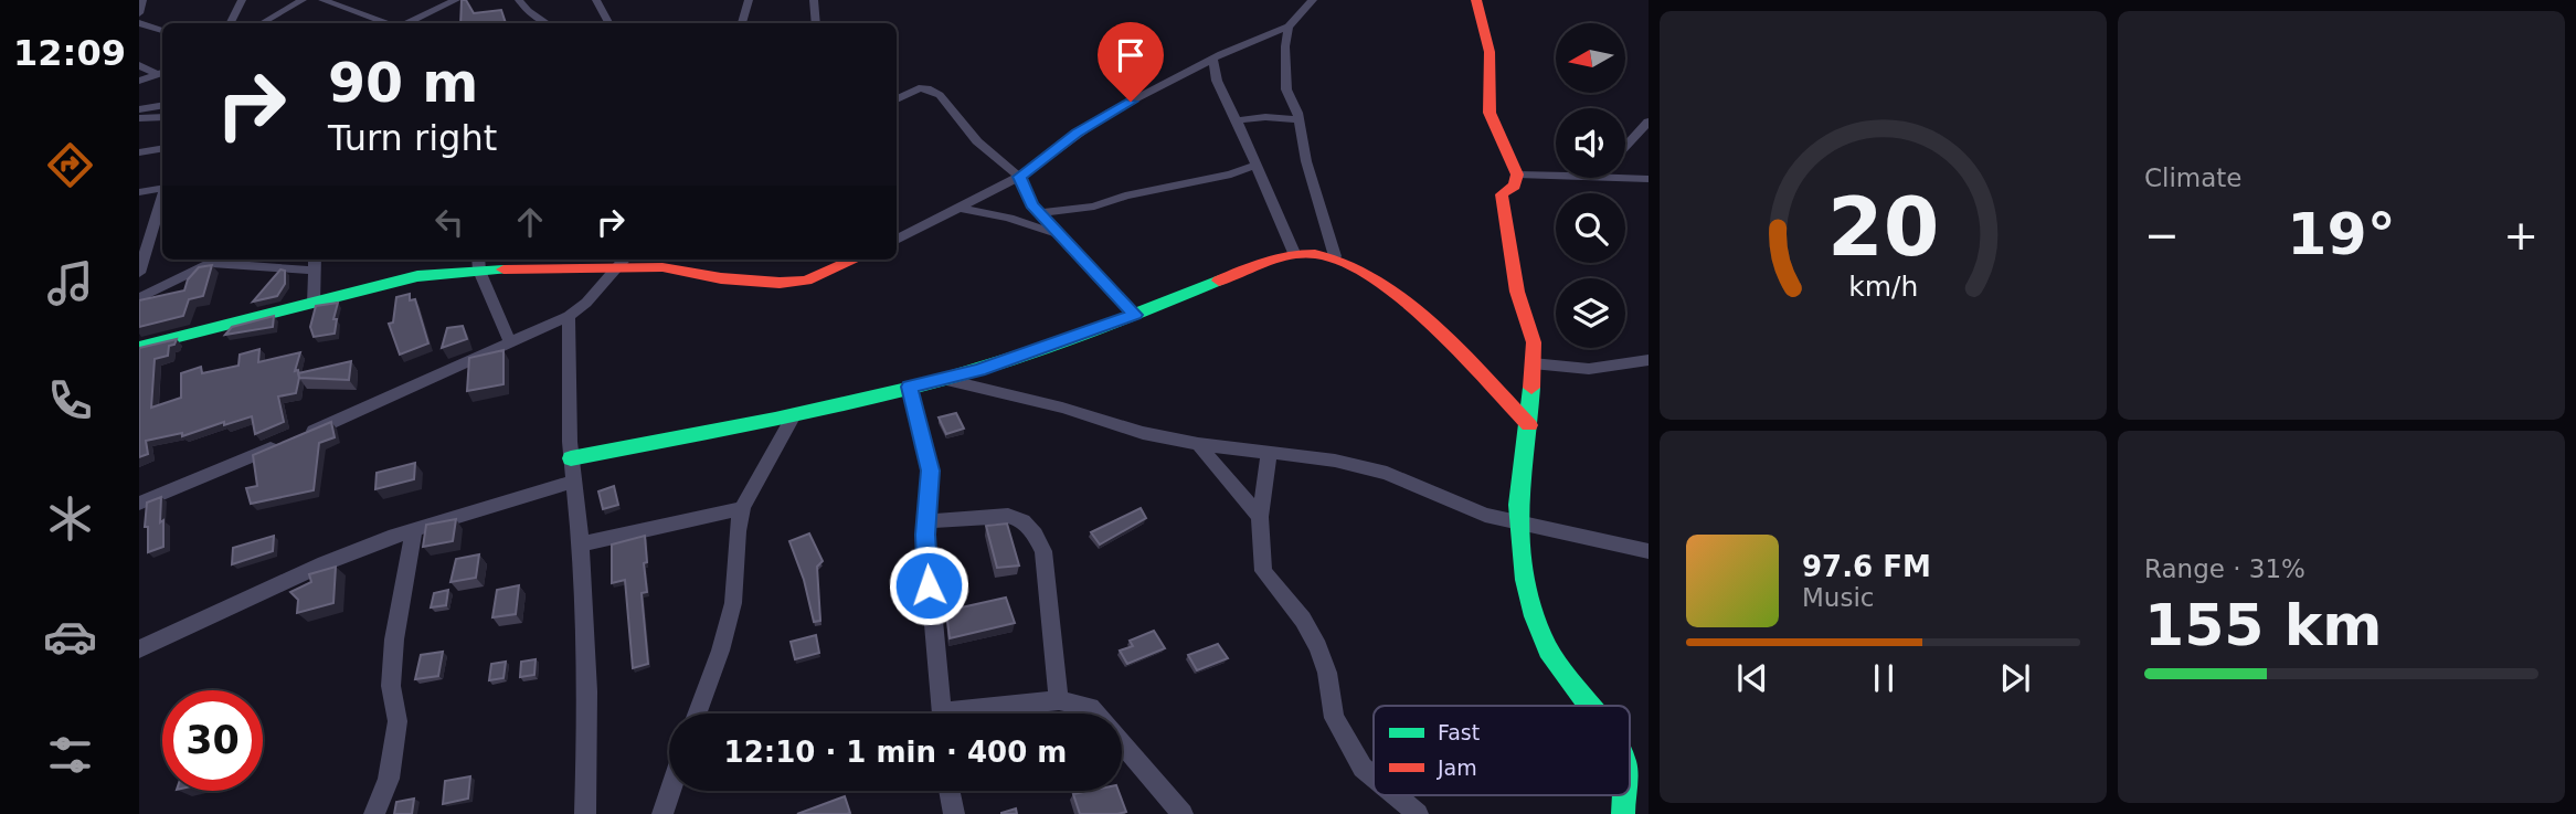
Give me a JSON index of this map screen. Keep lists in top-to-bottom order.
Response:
{
  "legend": ["Fast", "Jam"],
  "north": "left",
  "page": {
    "tabs": "12:09",
    "tile": [
      "Climate",
      ["Range · 31%", "155 km"]
    ],
    "turn": ["90 m", "Turn right"],
    "heat": ["−", "19°", "+"],
    "song": ["97.6 FM", "Music"],
    "limit": "30",
    "trip": "12:10 · 1 min · 400 m",
    "gauge": ["20", "km/h"]
  }
}
